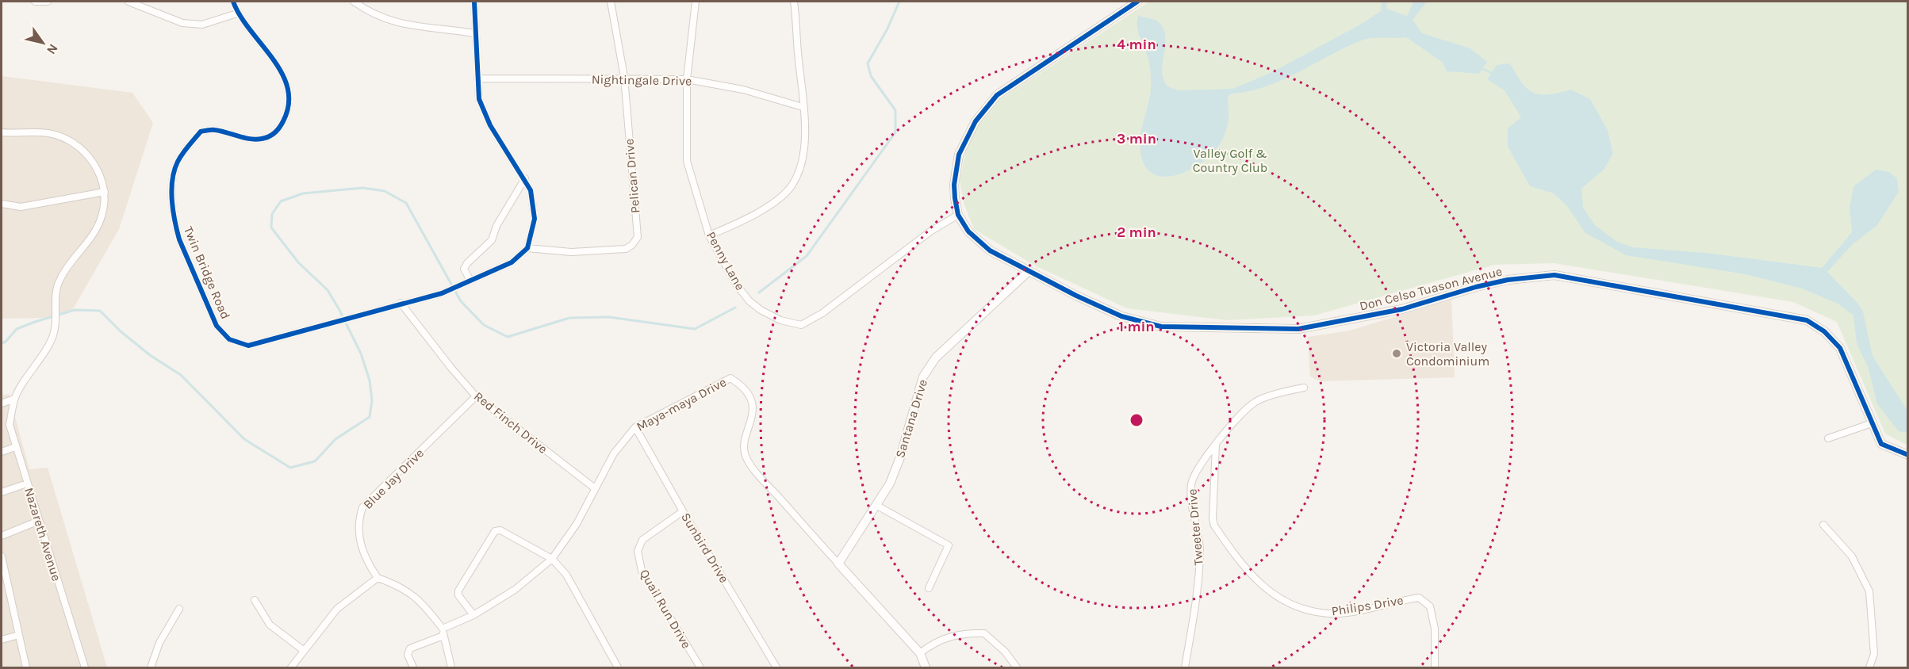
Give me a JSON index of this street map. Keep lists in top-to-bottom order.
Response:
{
  "streets": {
    "street": [
      "Nightingale Drive",
      "Pelican Drive",
      "Penny Lane",
      "Twin Bridge Road",
      "Don Celso Tuason Avenue",
      "Maya-maya Drive",
      "Santana Drive",
      "Red Finch Drive",
      "Blue Jay Drive",
      "Tweeter Drive",
      "Nazareth Avenue",
      "Sunbird Drive",
      "Philips Drive",
      "Quail Run Drive"
    ]
  },
  "crossings": [
    ["Nightingale Drive", "Pelican Drive"],
    ["Nightingale Drive", "Penny Lane"],
    ["Pelican Drive", "Twin Bridge Road"],
    ["Penny Lane", "Don Celso Tuason Avenue"],
    ["Twin Bridge Road", "Red Finch Drive"],
    ["Don Celso Tuason Avenue", "Santana Drive"],
    ["Maya-maya Drive", "Santana Drive"],
    ["Maya-maya Drive", "Red Finch Drive"],
    ["Maya-maya Drive", "Sunbird Drive"],
    ["Red Finch Drive", "Blue Jay Drive"],
    ["Tweeter Drive", "Philips Drive"],
    ["Sunbird Drive", "Quail Run Drive"]
  ],
  "parks": ["Valley Golf & Country Club"],
  "places": ["Victoria Valley Condominium"],
  "north": "bottom right",
  "rings": [
    "4 min",
    "3 min",
    "2 min",
    "1 min"
  ]
}
